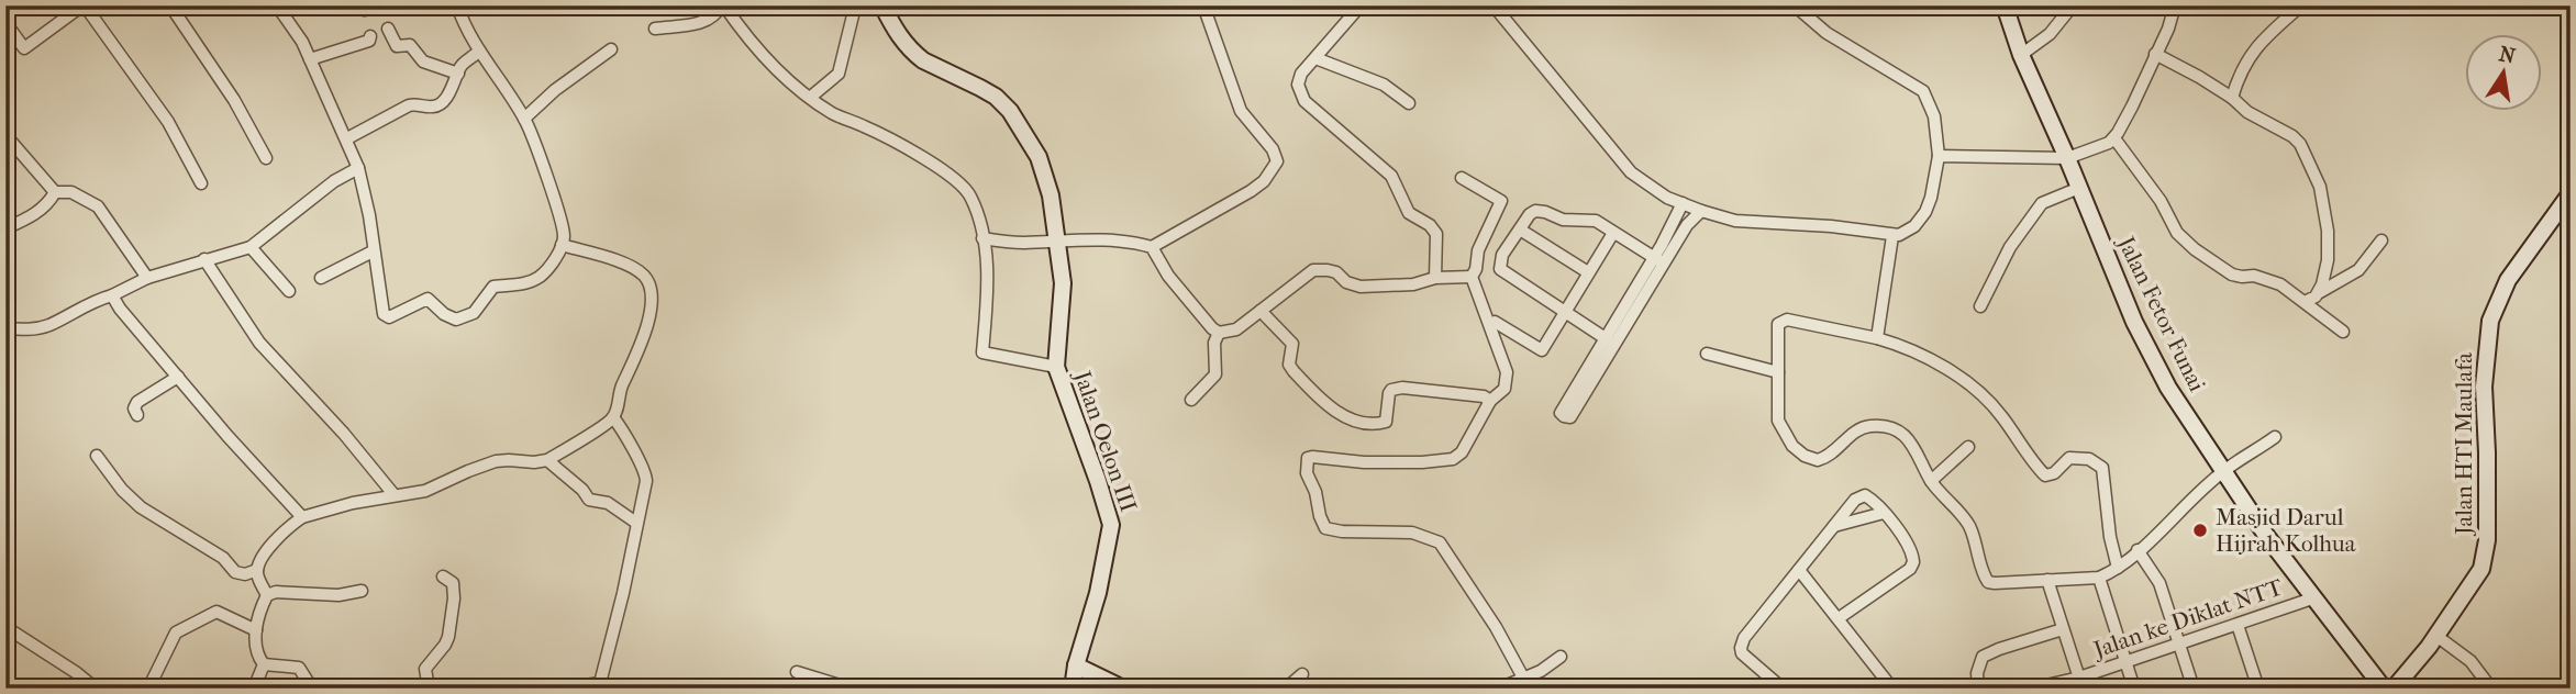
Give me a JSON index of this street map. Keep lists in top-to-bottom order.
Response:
{
  "streets": {
    "street": [
      "Jalan Fetor Funai",
      "Jalan Oelon III",
      "Jalan HTI Maulafa",
      "Jalan ke Diklat NTT"
    ]
  },
  "crossings": [
    ["Jalan Fetor Funai", "Jalan ke Diklat NTT"]
  ],
  "places": ["Masjid Darul Hijrah Kolhua"],
  "north": "top"
}
